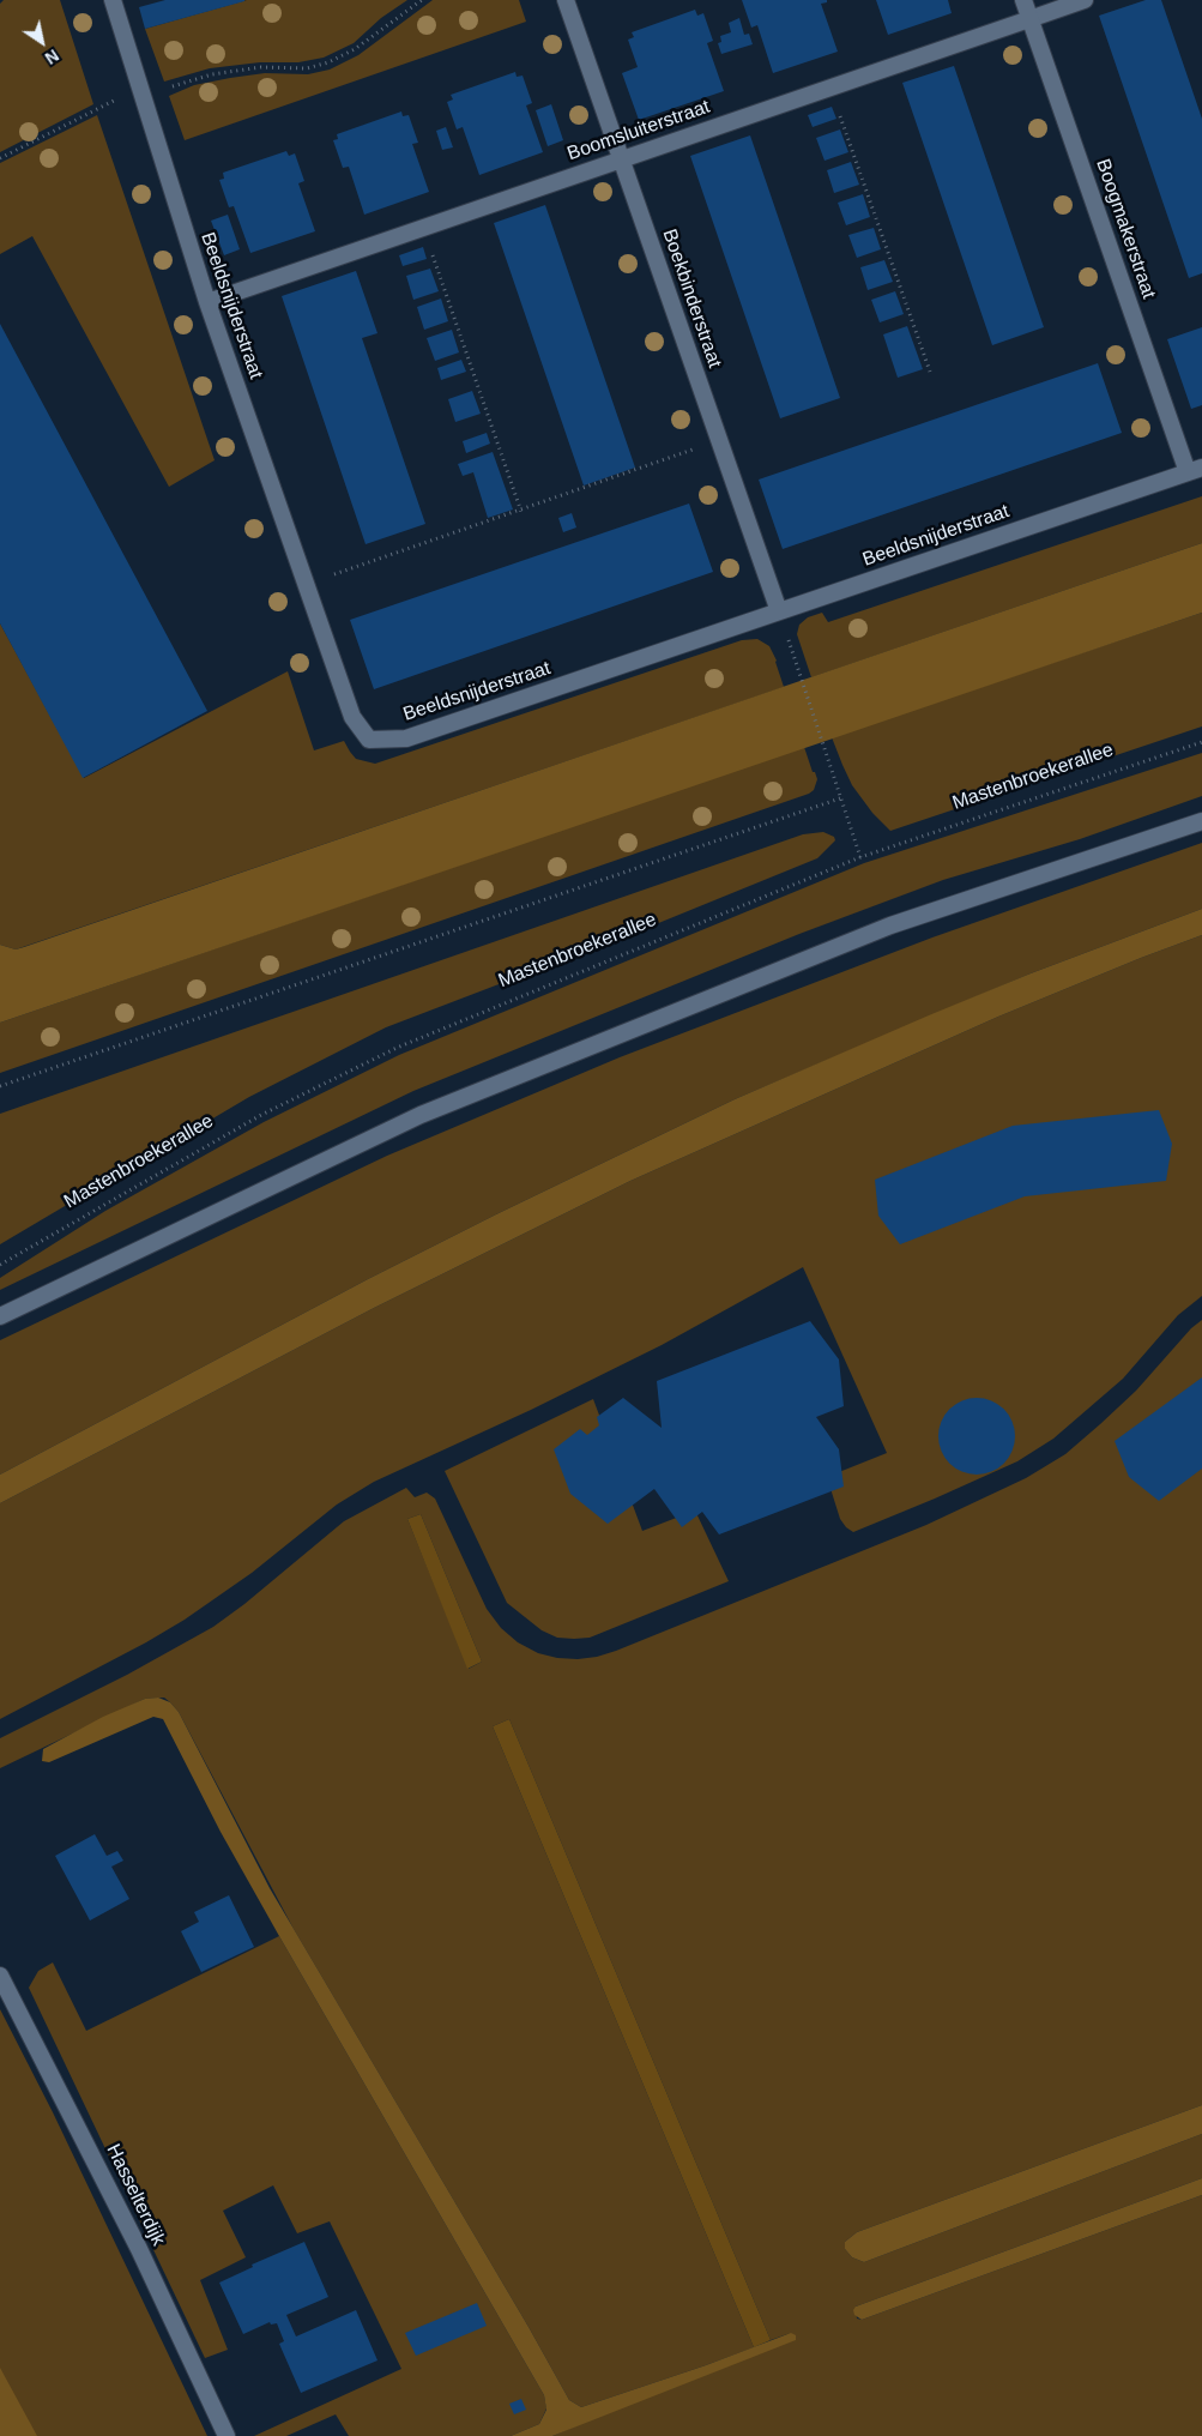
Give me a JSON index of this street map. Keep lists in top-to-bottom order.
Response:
{
  "streets": {
    "street": [
      "Boomsluiterstraat",
      "Boogmakerstraat",
      "Boekbinderstraat",
      "Beeldsnijderstraat",
      "Hasselterdijk"
    ],
    "path": ["Mastenbroekerallee"]
  },
  "crossings": [
    ["Boomsluiterstraat", "Boogmakerstraat"],
    ["Boomsluiterstraat", "Boekbinderstraat"],
    ["Boomsluiterstraat", "Beeldsnijderstraat"],
    ["Boogmakerstraat", "Beeldsnijderstraat"],
    ["Boekbinderstraat", "Beeldsnijderstraat"]
  ],
  "north": "bottom right"
}
